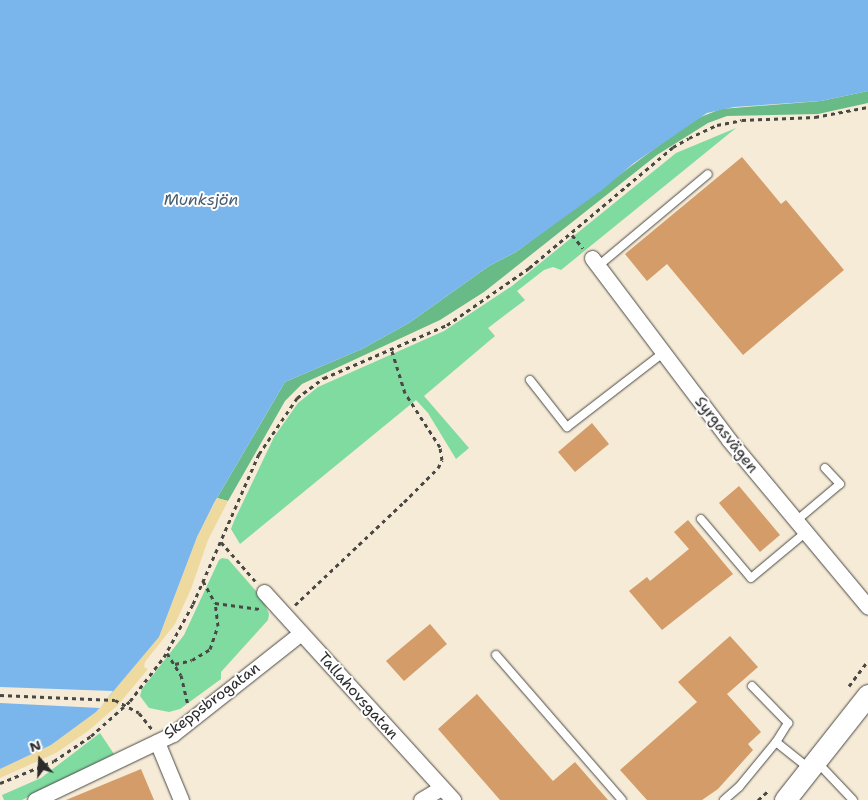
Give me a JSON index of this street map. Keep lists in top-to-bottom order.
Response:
{
  "streets": {
    "street": ["Syrgasvägen", "Tallahovsgatan", "Skeppsbrogatan"]
  },
  "crossings": [
    ["Tallahovsgatan", "Skeppsbrogatan"]
  ],
  "water": ["Munksjön"],
  "north": "top"
}
